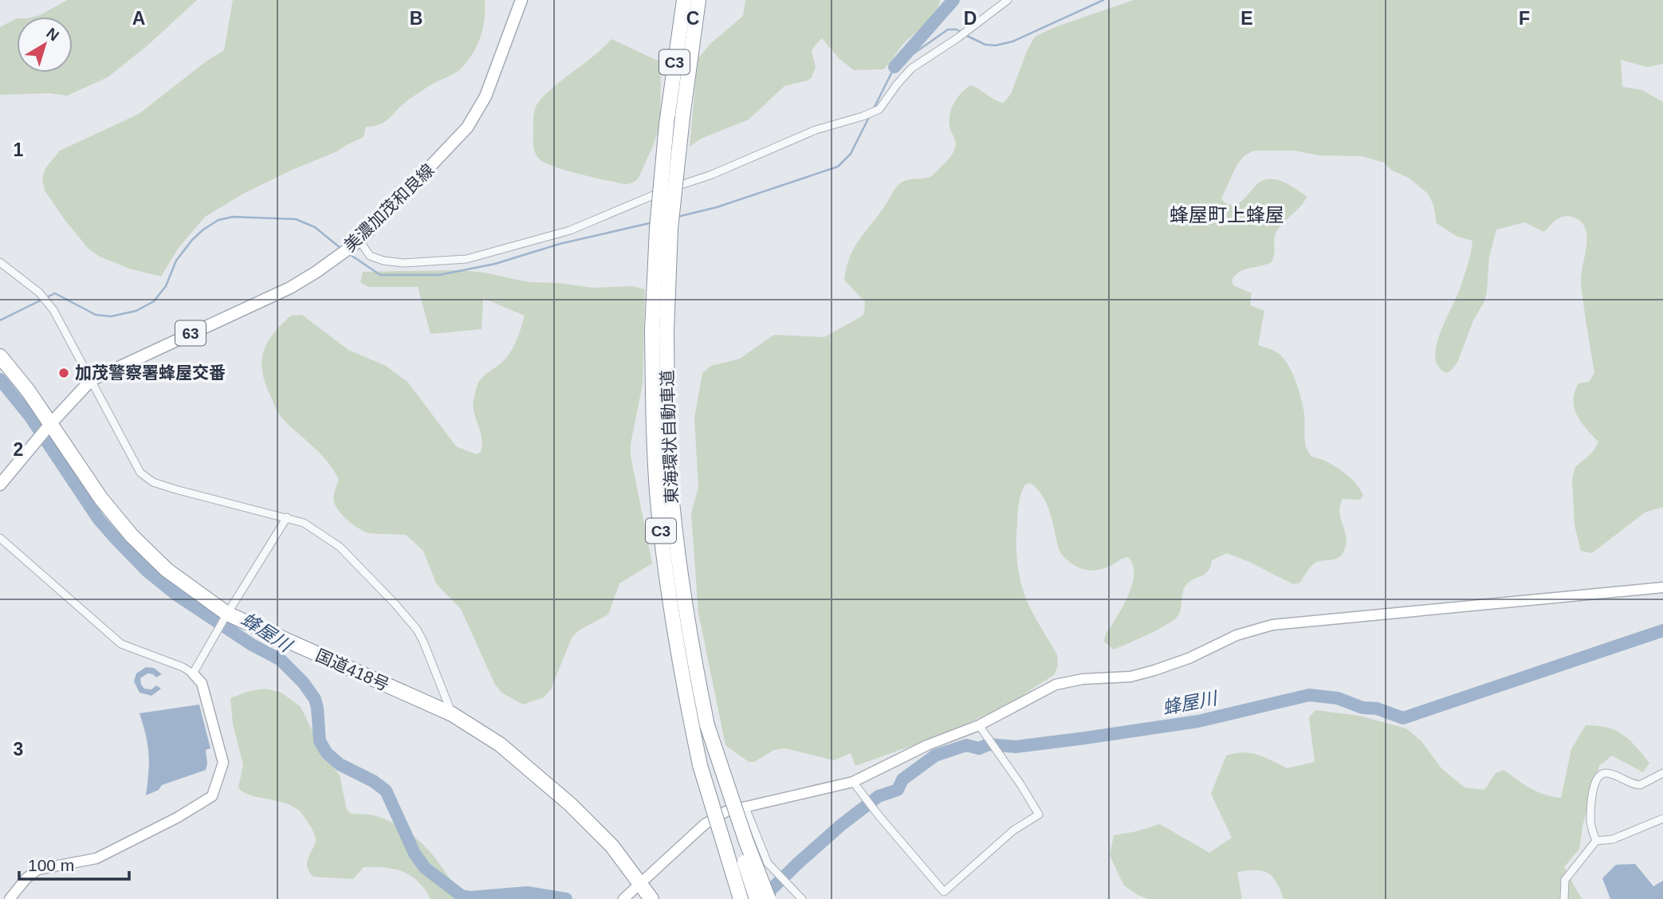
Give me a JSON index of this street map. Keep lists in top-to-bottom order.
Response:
{
  "streets": {
    "highway": ["C3", "東海環状自動車道", "国道418号"],
    "main road": ["美濃加茂和良線", "63"]
  },
  "crossings": [
    ["美濃加茂和良線", "国道418号"]
  ],
  "districts": ["蜂屋町上蜂屋"],
  "water": ["蜂屋川"],
  "places": ["加茂警察署蜂屋交番"],
  "scale_bar": "100 m",
  "north": "top right",
  "grid": {
    "columns": [
      "A",
      "B",
      "C",
      "D",
      "E",
      "F"
    ],
    "rows": ["1", "2", "3"]
  }
}
